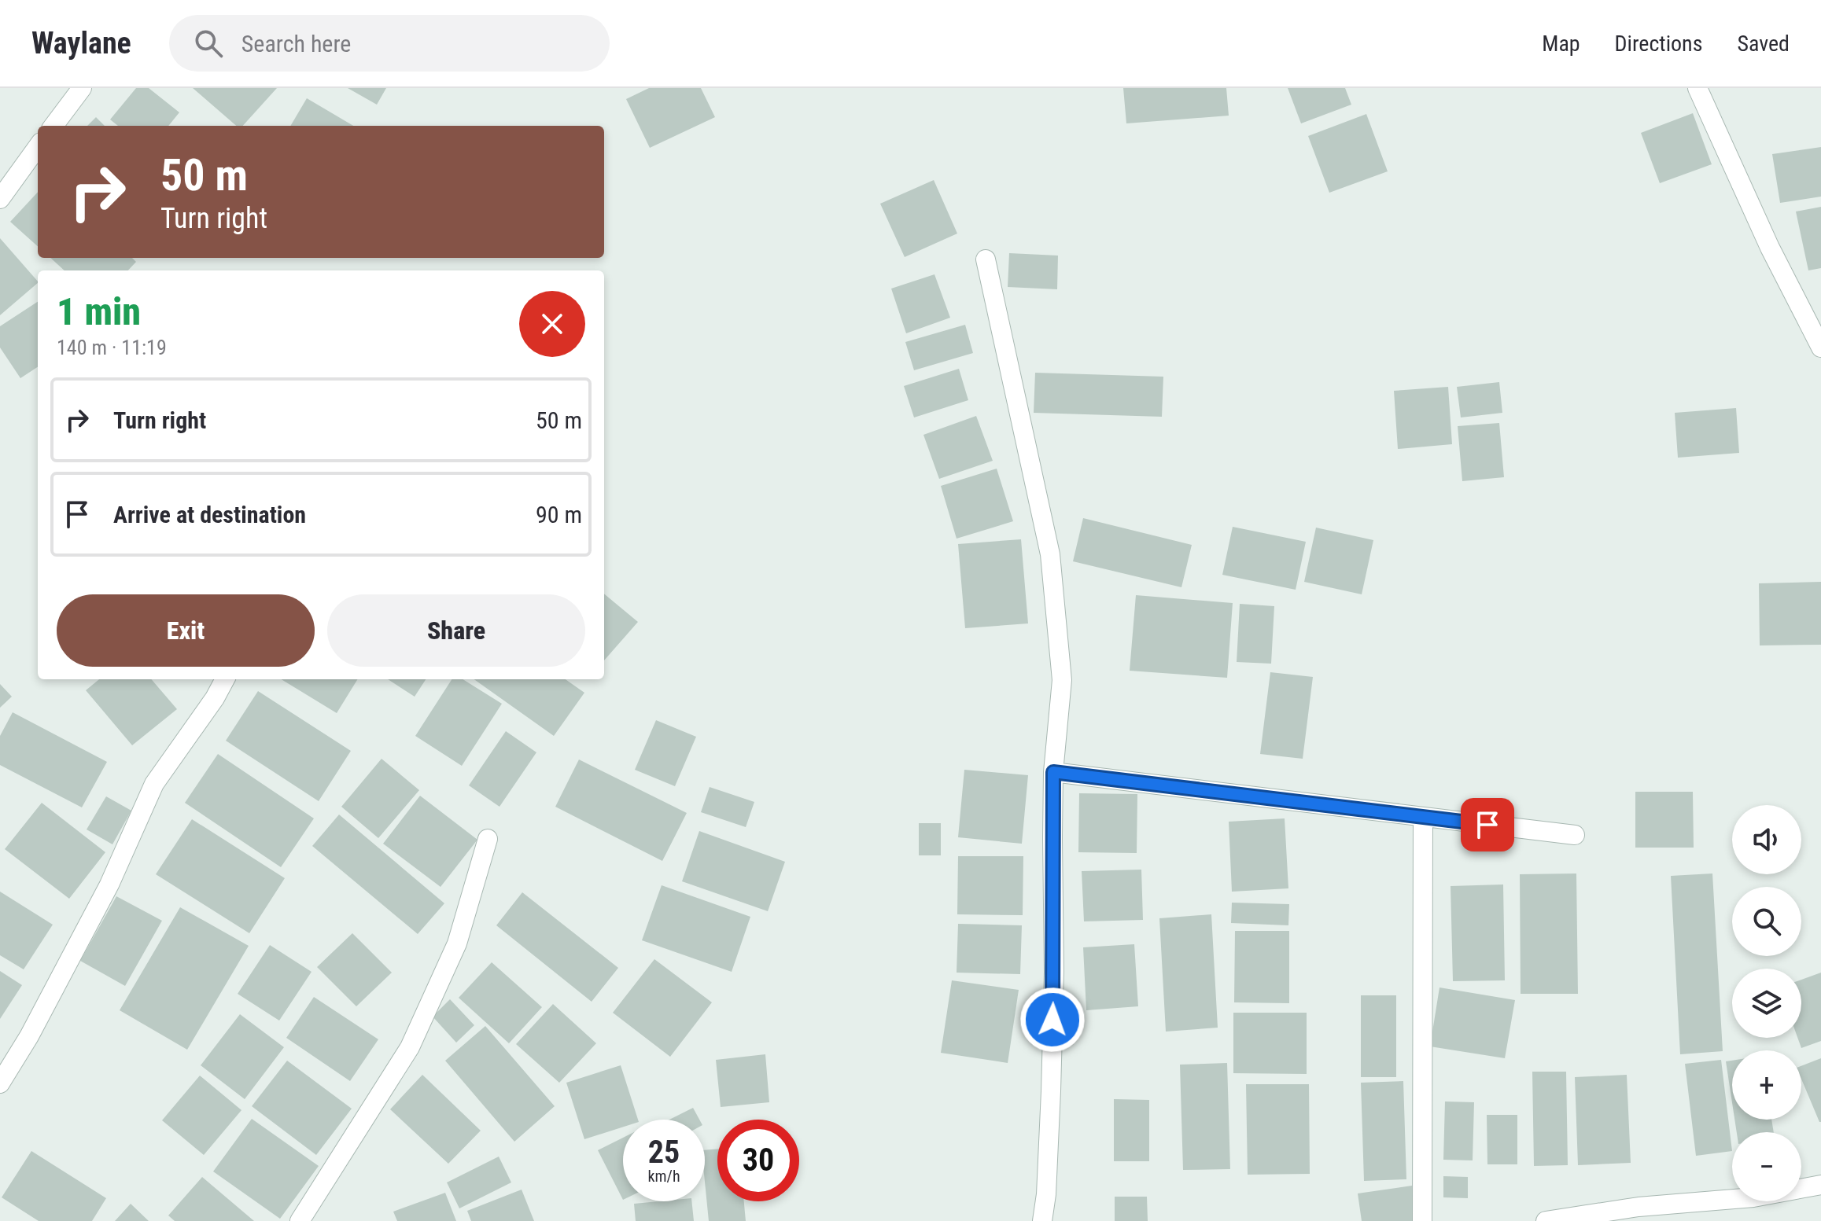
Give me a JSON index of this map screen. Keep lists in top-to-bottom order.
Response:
{
  "page": {
    "header": "Waylane",
    "search": "Search here",
    "nav": ["Map", "Directions", "Saved"],
    "turn": ["50 m", "Turn right"],
    "heading": ["1 min", "140 m · 11:19"],
    "list": [
      {
        "name": "Turn right",
        "value": "50 m"
      },
      {
        "name": "Arrive at destination",
        "value": "90 m"
      }
    ],
    "buttons": ["Exit", "Share"],
    "map_buttons": ["+", "−"],
    "speed": "25 km/h",
    "limit": "30"
  }
}
